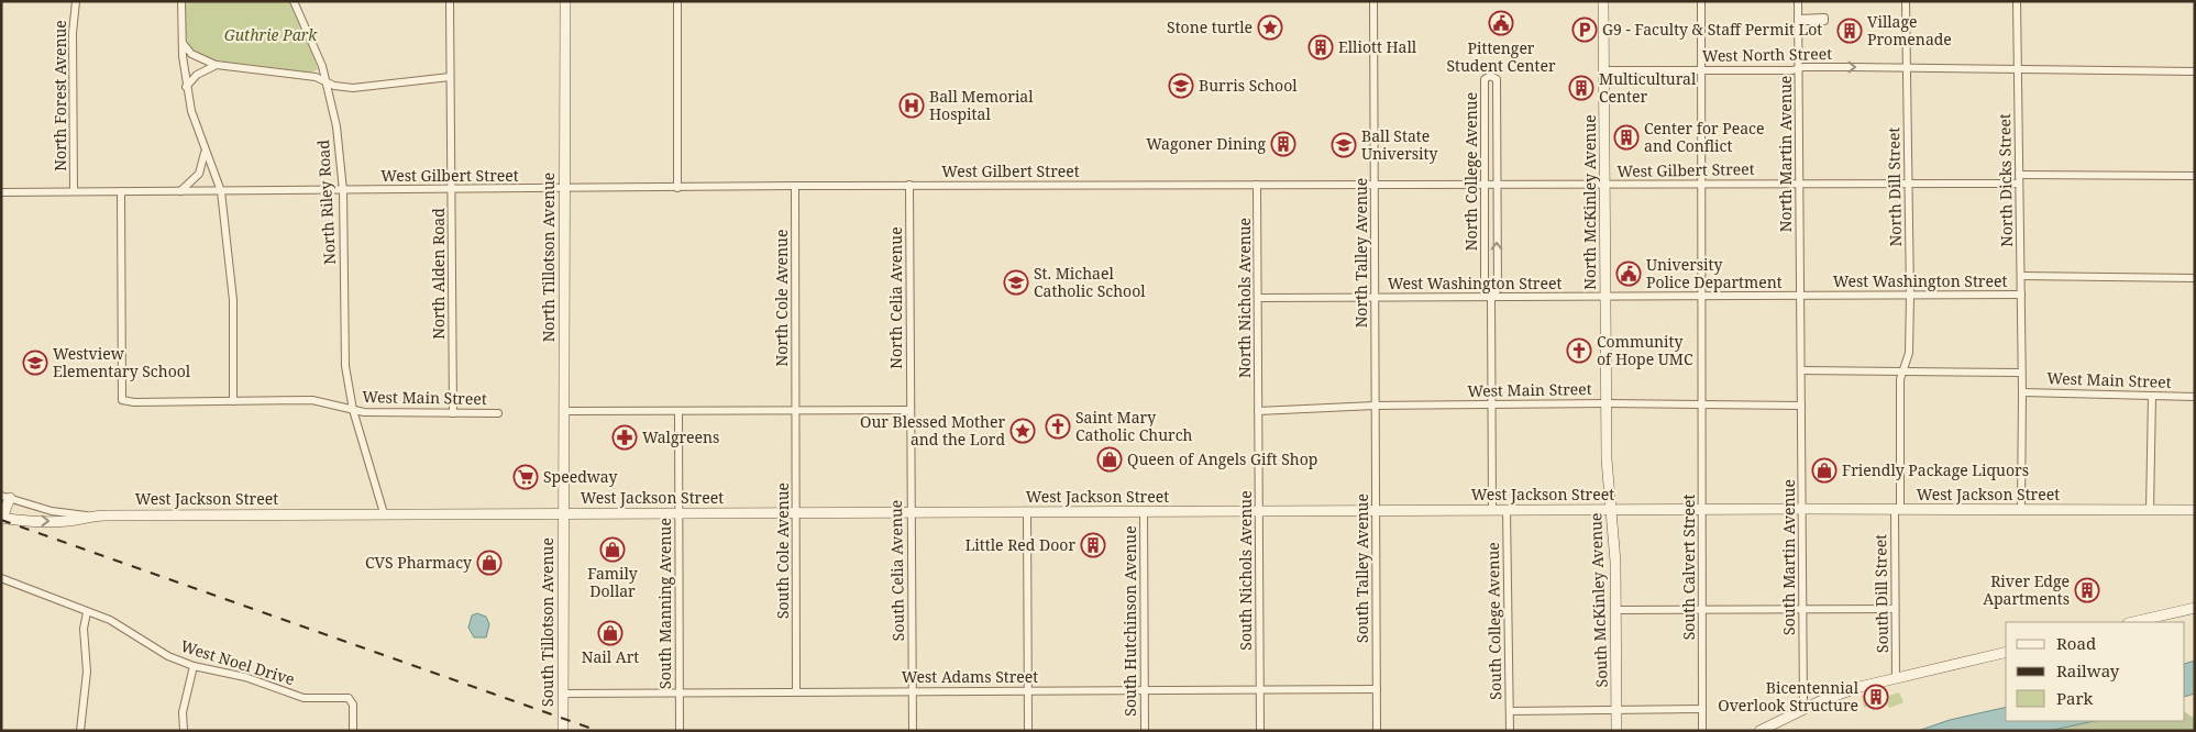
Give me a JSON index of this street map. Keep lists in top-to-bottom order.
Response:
{
  "streets": {
    "main road": [
      "North McKinley Avenue",
      "North Tillotson Avenue",
      "West Jackson Street",
      "South McKinley Avenue",
      "South Tillotson Avenue"
    ],
    "street": [
      "West North Street",
      "North Forest Avenue",
      "North Martin Avenue",
      "West Gilbert Street",
      "North College Avenue",
      "North Dicks Street",
      "North Dill Street",
      "North Riley Road",
      "North Talley Avenue",
      "North Alden Road",
      "West Washington Street",
      "North Cole Avenue",
      "North Celia Avenue",
      "North Nichols Avenue",
      "West Main Street",
      "South Cole Avenue",
      "South Martin Avenue",
      "South Calvert Street",
      "South Talley Avenue",
      "South Celia Avenue",
      "South Nichols Avenue",
      "South Dill Street",
      "South Manning Avenue",
      "South Hutchinson Avenue",
      "South College Avenue",
      "West Noel Drive",
      "West Adams Street"
    ]
  },
  "crossings": [
    ["West North Street", "North Martin Avenue"],
    ["West North Street", "North Dicks Street"],
    ["West North Street", "North Dill Street"],
    ["West North Street", "North McKinley Avenue"],
    ["West North Street", "South Calvert Street"],
    ["North Forest Avenue", "West Gilbert Street"],
    ["North Martin Avenue", "West Gilbert Street"],
    ["North Martin Avenue", "West Washington Street"],
    ["North Martin Avenue", "West Main Street"],
    ["North Martin Avenue", "South Martin Avenue"],
    ["West Gilbert Street", "North College Avenue"],
    ["West Gilbert Street", "North Dicks Street"],
    ["West Gilbert Street", "North Dill Street"],
    ["West Gilbert Street", "North Riley Road"],
    ["West Gilbert Street", "North McKinley Avenue"],
    ["West Gilbert Street", "North Talley Avenue"],
    ["West Gilbert Street", "North Tillotson Avenue"],
    ["West Gilbert Street", "North Alden Road"],
    ["West Gilbert Street", "North Cole Avenue"],
    ["West Gilbert Street", "North Celia Avenue"],
    ["West Gilbert Street", "North Nichols Avenue"],
    ["West Gilbert Street", "West Main Street"],
    ["West Gilbert Street", "South Calvert Street"],
    ["North College Avenue", "West Washington Street"],
    ["North College Avenue", "West Main Street"],
    ["North Dicks Street", "West Washington Street"],
    ["North Dicks Street", "West Main Street"],
    ["North Dicks Street", "West Jackson Street"],
    ["North Dill Street", "West Washington Street"],
    ["North Dill Street", "South Dill Street"],
    ["North Riley Road", "West Main Street"],
    ["North Riley Road", "West Jackson Street"],
    ["North McKinley Avenue", "West Washington Street"],
    ["North McKinley Avenue", "West Main Street"],
    ["North McKinley Avenue", "South McKinley Avenue"],
    ["North Talley Avenue", "West Washington Street"],
    ["North Talley Avenue", "West Main Street"],
    ["North Talley Avenue", "South Talley Avenue"],
    ["North Tillotson Avenue", "West Jackson Street"],
    ["North Tillotson Avenue", "South Tillotson Avenue"],
    ["North Alden Road", "West Main Street"],
    ["West Washington Street", "North Nichols Avenue"],
    ["West Washington Street", "South Calvert Street"],
    ["North Cole Avenue", "South Cole Avenue"],
    ["North Celia Avenue", "South Celia Avenue"],
    ["North Nichols Avenue", "West Main Street"],
    ["North Nichols Avenue", "South Nichols Avenue"],
    ["West Main Street", "South Martin Avenue"],
    ["West Main Street", "South Calvert Street"],
    ["West Main Street", "South Talley Avenue"],
    ["West Main Street", "South Nichols Avenue"],
    ["West Main Street", "South McKinley Avenue"],
    ["West Jackson Street", "South Cole Avenue"],
    ["West Jackson Street", "South Martin Avenue"],
    ["West Jackson Street", "South Calvert Street"],
    ["West Jackson Street", "South Talley Avenue"],
    ["West Jackson Street", "South Celia Avenue"],
    ["West Jackson Street", "South Nichols Avenue"],
    ["West Jackson Street", "South Dill Street"],
    ["West Jackson Street", "South McKinley Avenue"],
    ["West Jackson Street", "South Manning Avenue"],
    ["West Jackson Street", "South Hutchinson Avenue"],
    ["West Jackson Street", "South College Avenue"],
    ["West Jackson Street", "South Tillotson Avenue"],
    ["South Cole Avenue", "West Adams Street"],
    ["South Talley Avenue", "West Adams Street"],
    ["South Celia Avenue", "West Adams Street"],
    ["South Nichols Avenue", "West Adams Street"],
    ["South Manning Avenue", "West Adams Street"],
    ["South Hutchinson Avenue", "West Adams Street"],
    ["South Tillotson Avenue", "West Adams Street"]
  ],
  "parks": ["Guthrie Park"],
  "places": {
    "public building": ["Pittenger Student Center", "University Police Department"],
    "place": ["Stone turtle", "Our Blessed Mother and the Lord"],
    "parking": ["G9 - Faculty & Staff Permit Lot"],
    "building": [
      "Village Promenade",
      "Elliott Hall",
      "Multicultural Center",
      "Center for Peace and Conflict",
      "Wagoner Dining",
      "Little Red Door",
      "River Edge Apartments",
      "Bicentennial Overlook Structure"
    ],
    "school or university": [
      "Burris School",
      "Ball State University",
      "St. Michael Catholic School",
      "Westview Elementary School"
    ],
    "hospital": ["Ball Memorial Hospital"],
    "church": ["Community of Hope UMC", "Saint Mary Catholic Church"],
    "pharmacy": ["Walgreens"],
    "shop": [
      "Queen of Angels Gift Shop",
      "Friendly Package Liquors",
      "Family Dollar",
      "CVS Pharmacy",
      "Nail Art"
    ],
    "supermarket": ["Speedway"]
  },
  "legend": ["Road", "Railway", "Park"]
}
